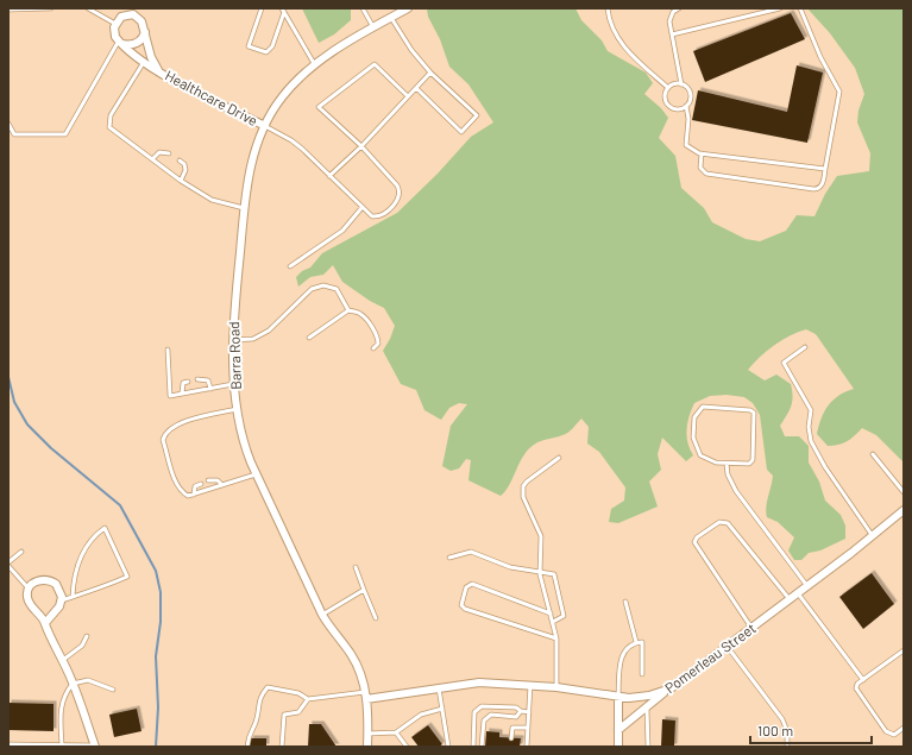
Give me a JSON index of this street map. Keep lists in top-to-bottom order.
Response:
{
  "streets": {
    "street": ["Healthcare Drive", "Barra Road", "Pomerleau Street"]
  },
  "crossings": [
    ["Healthcare Drive", "Barra Road"],
    ["Barra Road", "Pomerleau Street"]
  ],
  "scale_bar": "100 m"
}
